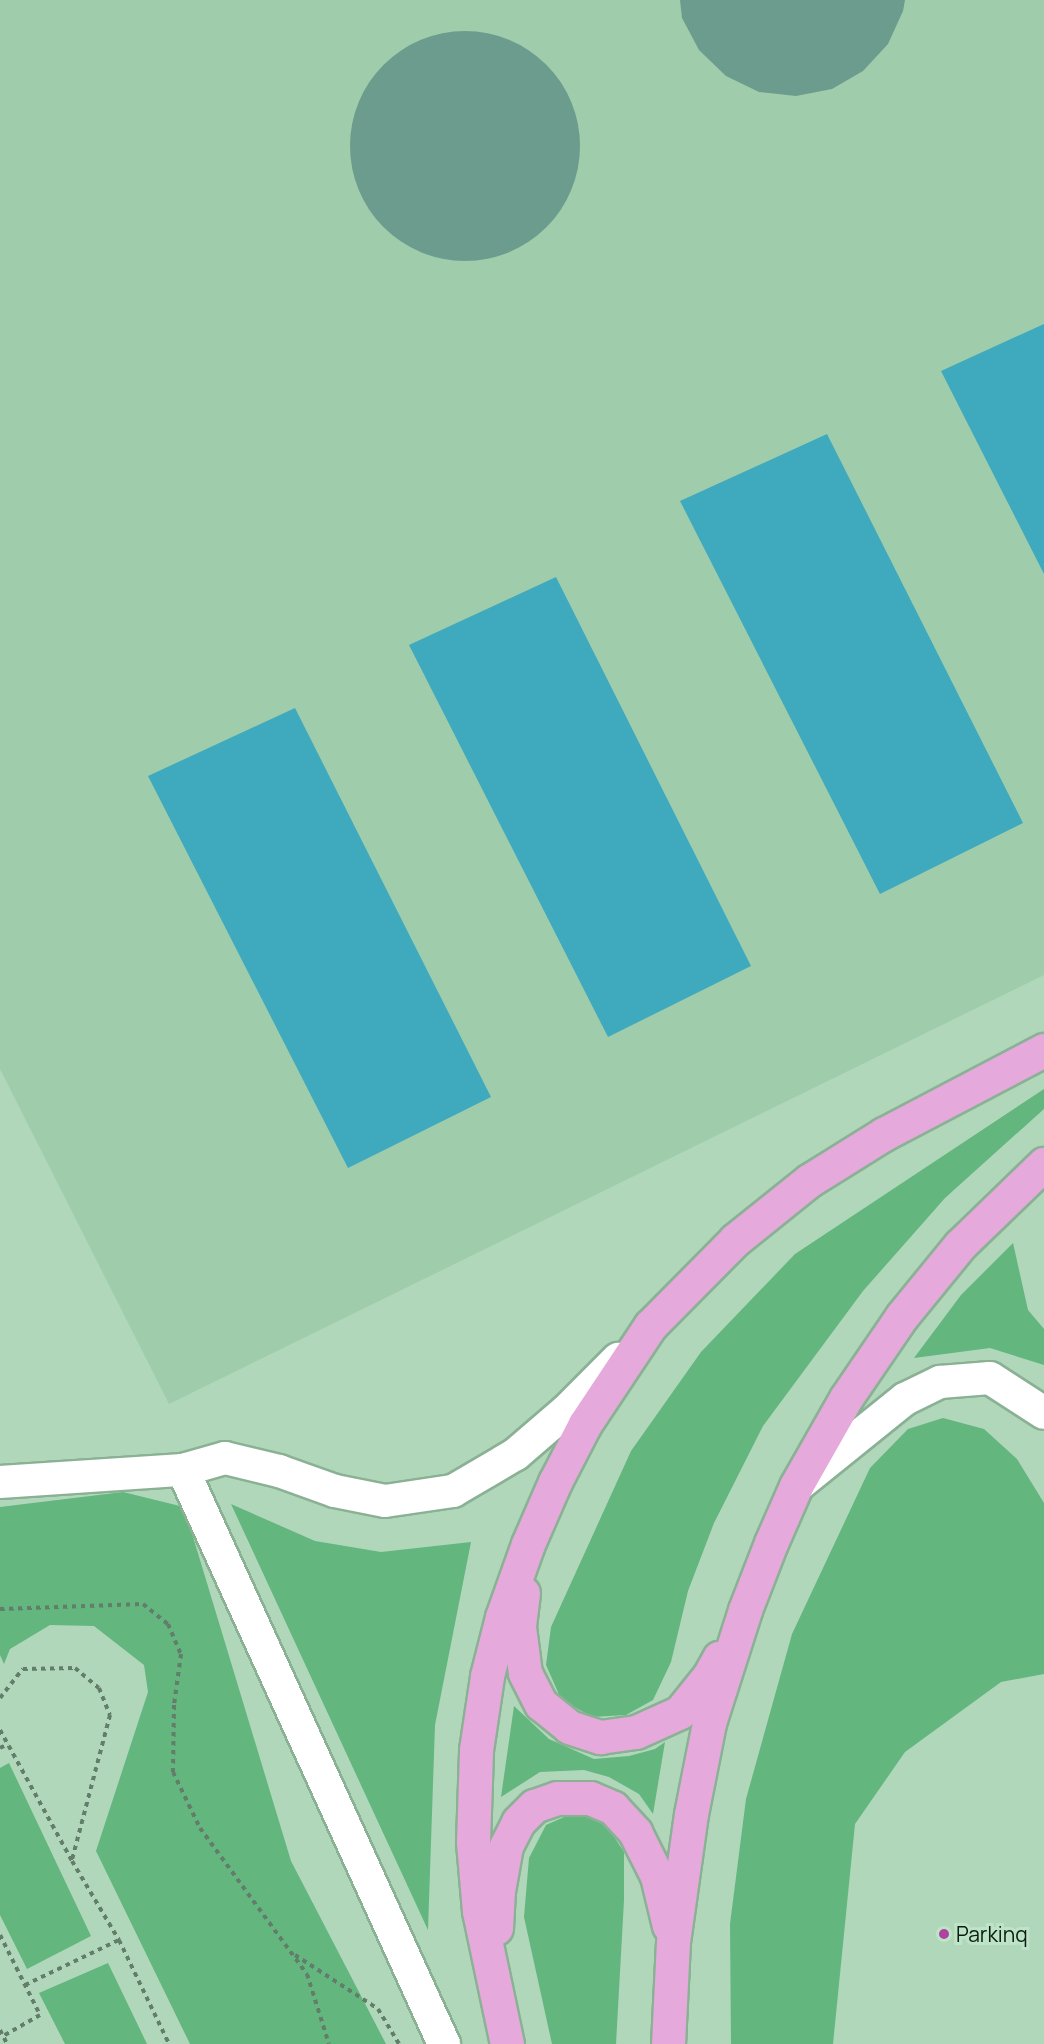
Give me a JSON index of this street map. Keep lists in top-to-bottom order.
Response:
{
  "places": ["Parkinq"]
}
